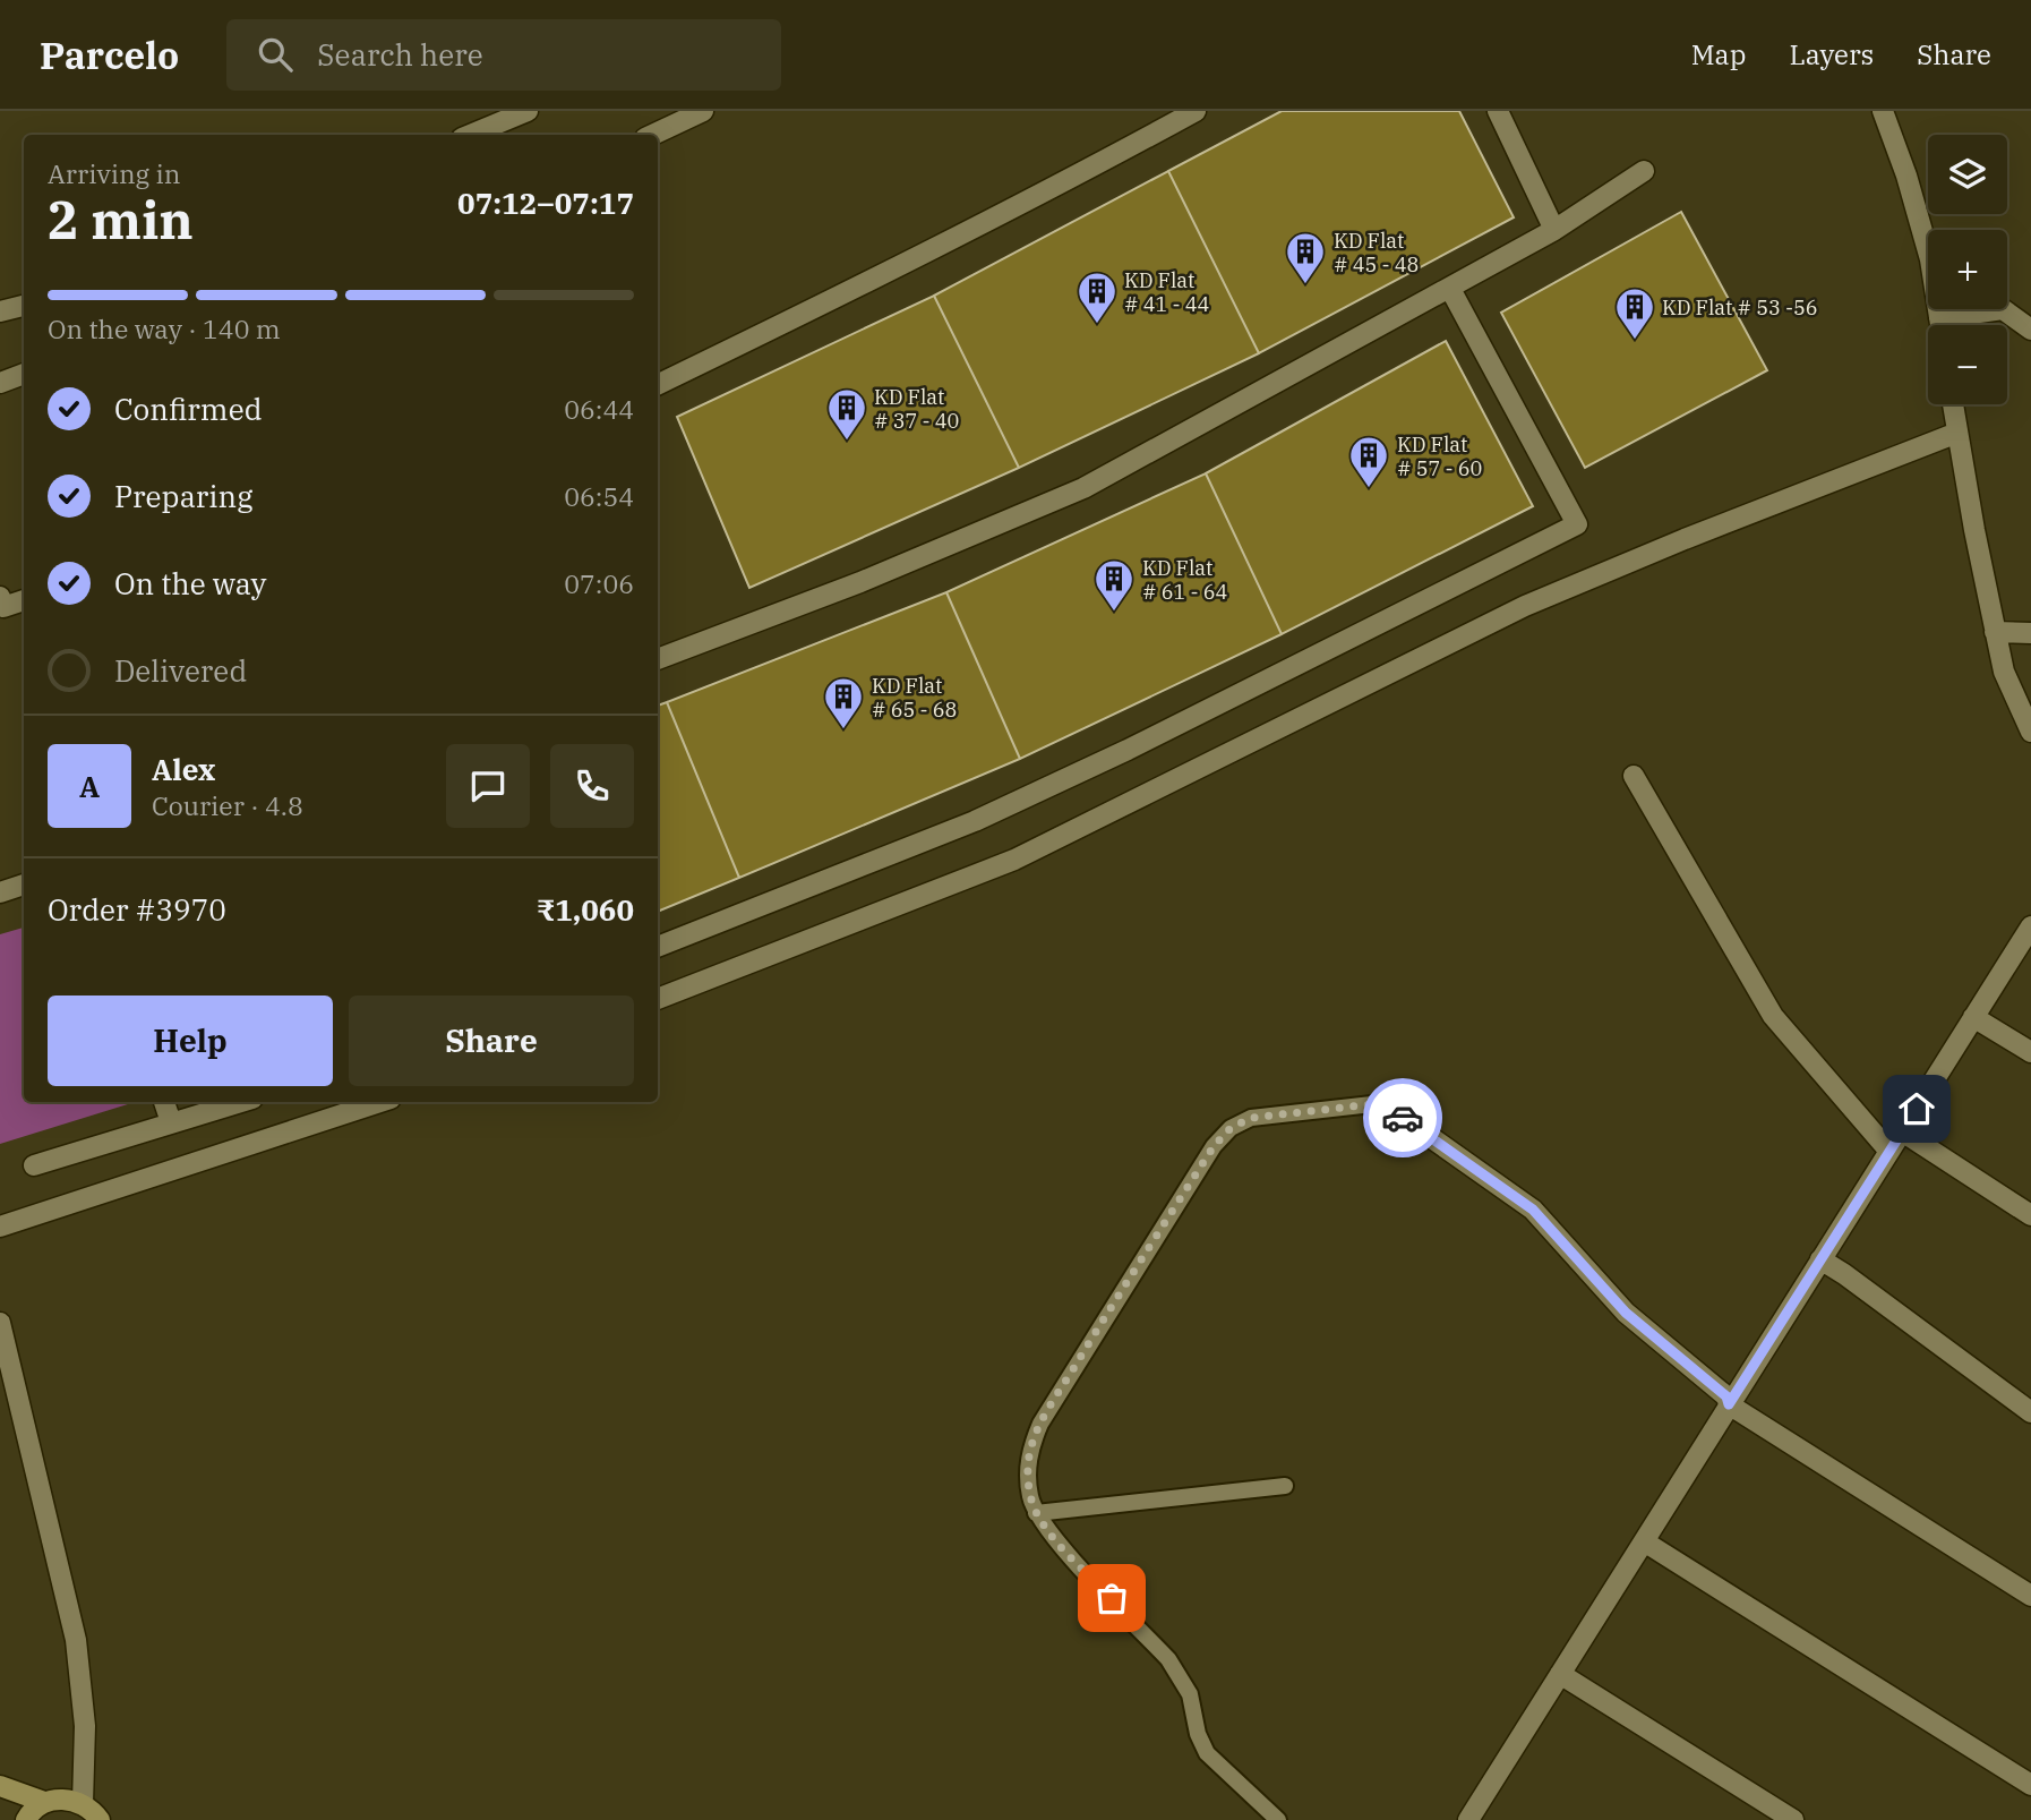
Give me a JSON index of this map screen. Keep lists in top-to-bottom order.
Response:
{
  "places": {
    "building": [
      "KD Flat # 45 - 48",
      "KD Flat # 41 - 44",
      "KD Flat # 53 -56",
      "KD Flat # 37 - 40",
      "KD Flat # 57 - 60",
      "KD Flat # 61 - 64",
      "KD Flat # 65 - 68"
    ]
  },
  "page": {
    "header": "Parcelo",
    "search": "Search here",
    "nav": ["Map", "Layers", "Share"],
    "map_buttons": ["+", "−"],
    "heading": ["2 min", "Arriving in", "07:12–07:17"],
    "panel": [
      "Alex",
      "Courier · 4.8",
      "Order #3970",
      "₹1,060"
    ],
    "bar": "On the way · 140 m",
    "list": [
      ["Confirmed", "06:44"],
      ["Preparing", "06:54"],
      ["On the way", "07:06"],
      "Delivered"
    ],
    "round": "A",
    "buttons": ["Help", "Share"]
  }
}
